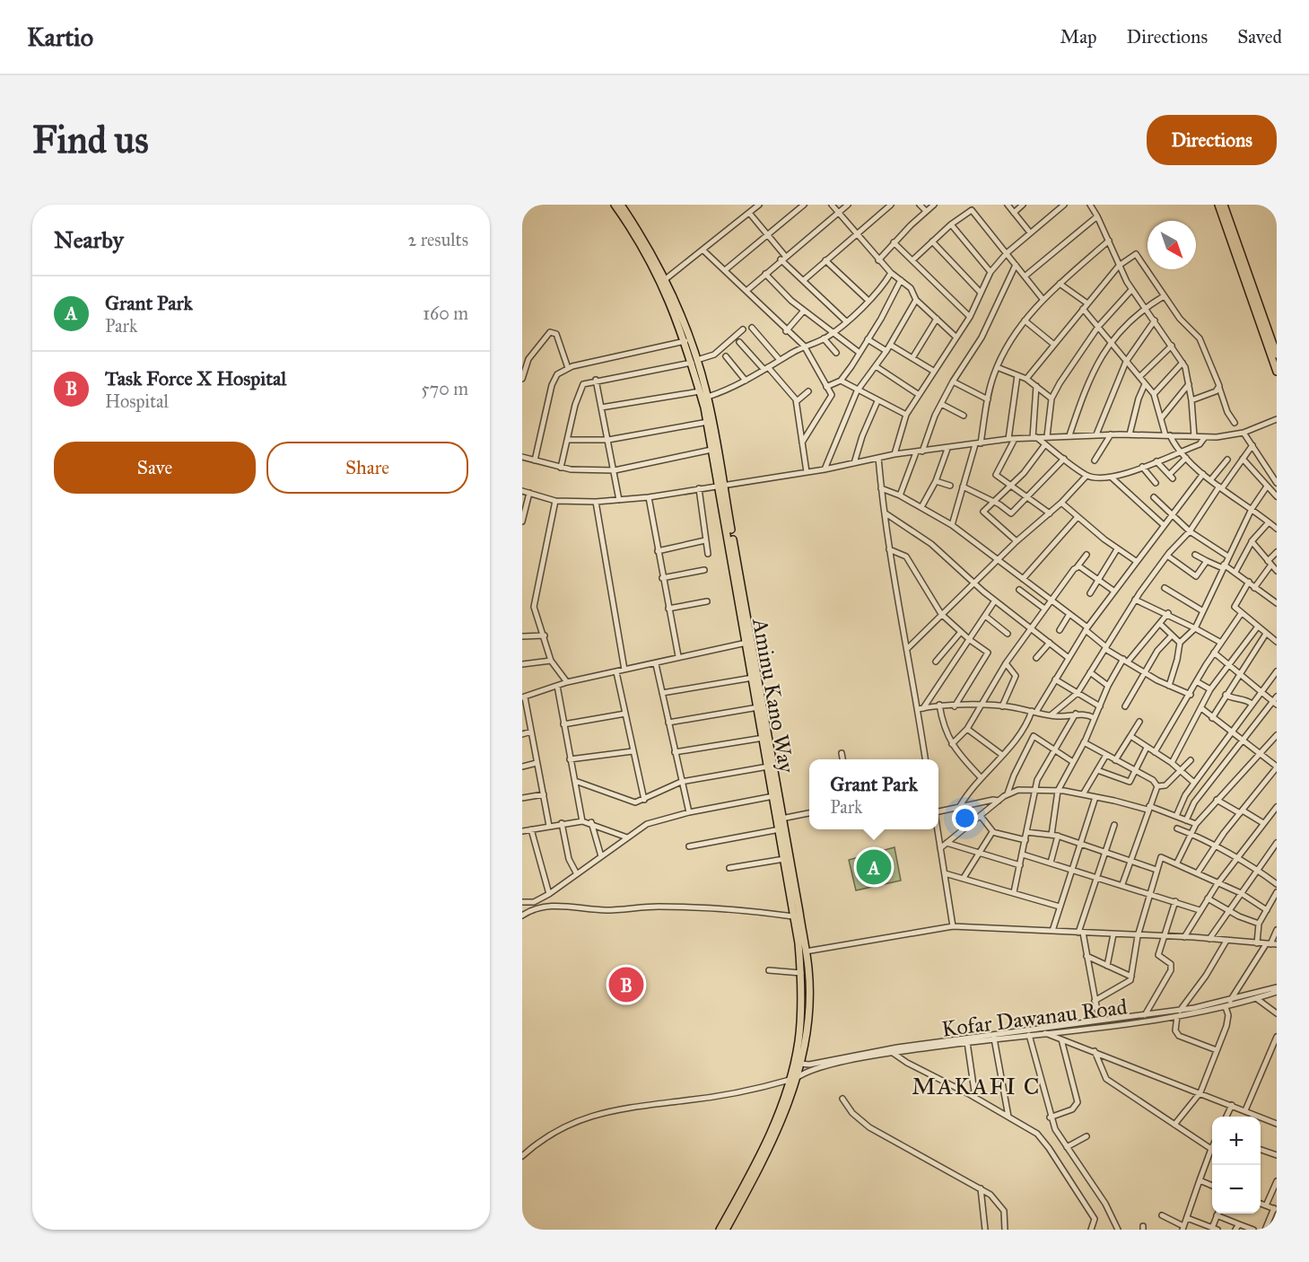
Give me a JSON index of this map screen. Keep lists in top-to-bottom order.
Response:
{
  "streets": {
    "main road": ["Aminu Kano Way"],
    "street": ["Kofar Dawanau Road"]
  },
  "crossings": [
    ["Aminu Kano Way", "Kofar Dawanau Road"]
  ],
  "districts": ["MAKAFI C"],
  "north": "bottom right",
  "page": {
    "header": "Kartio",
    "nav": ["Map", "Directions", "Saved"],
    "buttons": [
      "Directions",
      ["Save", "Share"]
    ],
    "title": "Find us",
    "heading": ["Nearby", "2 results"],
    "list": [
      {
        "mark": "A",
        "name": "Grant Park",
        "note": "Park",
        "value": "160 m"
      },
      {
        "mark": "B",
        "name": "Task Force X Hospital",
        "note": "Hospital",
        "value": "570 m"
      }
    ],
    "popup": ["Grant Park", "Park"],
    "pins": ["A", "B"],
    "map_buttons": ["+", "−"]
  }
}
